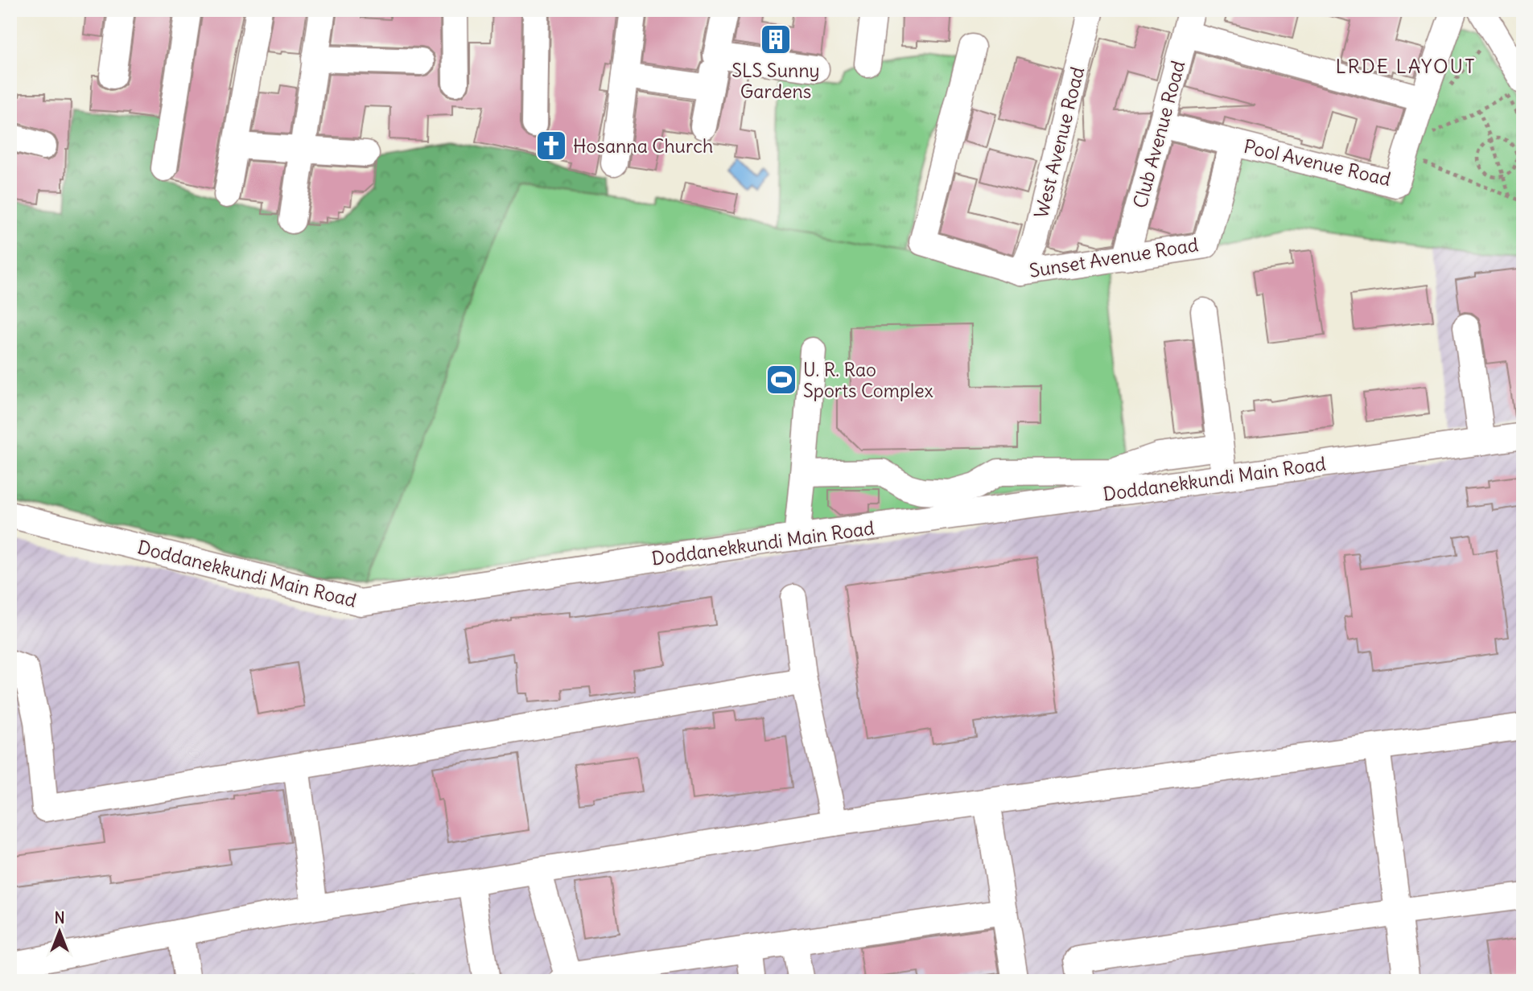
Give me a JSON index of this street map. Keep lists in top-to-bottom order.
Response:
{
  "streets": {
    "street": [
      "Club Avenue Road",
      "West Avenue Road",
      "Pool Avenue Road",
      "Sunset Avenue Road",
      "Doddanekkundi Main Road"
    ]
  },
  "crossings": [
    ["Club Avenue Road", "Pool Avenue Road"],
    ["Club Avenue Road", "Sunset Avenue Road"],
    ["West Avenue Road", "Sunset Avenue Road"],
    ["Pool Avenue Road", "Sunset Avenue Road"]
  ],
  "districts": ["LRDE LAYOUT"],
  "places": {
    "building": ["SLS Sunny Gardens"],
    "church": ["Hosanna Church"],
    "sports": ["U. R. Rao Sports Complex"]
  },
  "north": "top"
}
